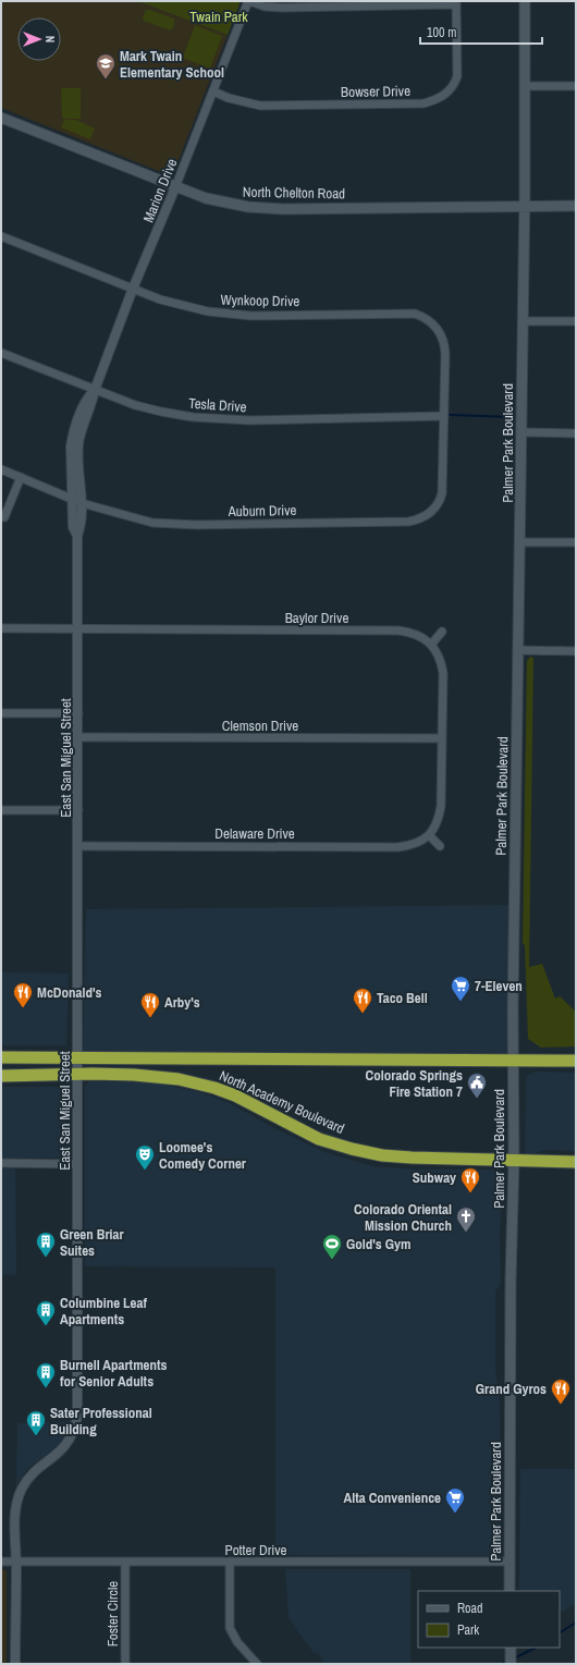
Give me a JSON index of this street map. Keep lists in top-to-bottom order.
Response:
{
  "streets": {
    "highway": ["North Academy Boulevard"],
    "main road": ["North Chelton Road", "Palmer Park Boulevard"],
    "street": [
      "Bowser Drive",
      "Marion Drive",
      "Wynkoop Drive",
      "Tesla Drive",
      "Auburn Drive",
      "Baylor Drive",
      "Clemson Drive",
      "East San Miguel Street",
      "Delaware Drive",
      "Potter Drive",
      "Foster Circle"
    ]
  },
  "crossings": [
    ["Bowser Drive", "Marion Drive"],
    ["Marion Drive", "North Chelton Road"],
    ["Marion Drive", "Wynkoop Drive"],
    ["Marion Drive", "Tesla Drive"],
    ["Marion Drive", "Auburn Drive"],
    ["Marion Drive", "East San Miguel Street"],
    ["North Chelton Road", "Palmer Park Boulevard"],
    ["Wynkoop Drive", "Tesla Drive"],
    ["Wynkoop Drive", "Auburn Drive"],
    ["Tesla Drive", "Auburn Drive"],
    ["Palmer Park Boulevard", "North Academy Boulevard"],
    ["Palmer Park Boulevard", "Potter Drive"],
    ["Auburn Drive", "East San Miguel Street"],
    ["Baylor Drive", "East San Miguel Street"],
    ["Clemson Drive", "East San Miguel Street"],
    ["East San Miguel Street", "Delaware Drive"],
    ["East San Miguel Street", "North Academy Boulevard"],
    ["East San Miguel Street", "Potter Drive"],
    ["Potter Drive", "Foster Circle"]
  ],
  "parks": ["Twain Park"],
  "places": {
    "school or university": ["Mark Twain Elementary School"],
    "supermarket": ["7-Eleven", "Alta Convenience"],
    "restaurant": [
      "McDonald's",
      "Taco Bell",
      "Arby's",
      "Subway",
      "Grand Gyros"
    ],
    "public building": ["Colorado Springs Fire Station 7"],
    "theatre": ["Loomee's Comedy Corner"],
    "church": ["Colorado Oriental Mission Church"],
    "building": [
      "Green Briar Suites",
      "Columbine Leaf Apartments",
      "Burnell Apartments for Senior Adults",
      "Sater Professional Building"
    ],
    "sports": ["Gold's Gym"]
  },
  "legend": ["Road", "Park"],
  "scale_bar": "100 m",
  "north": "right"
}
